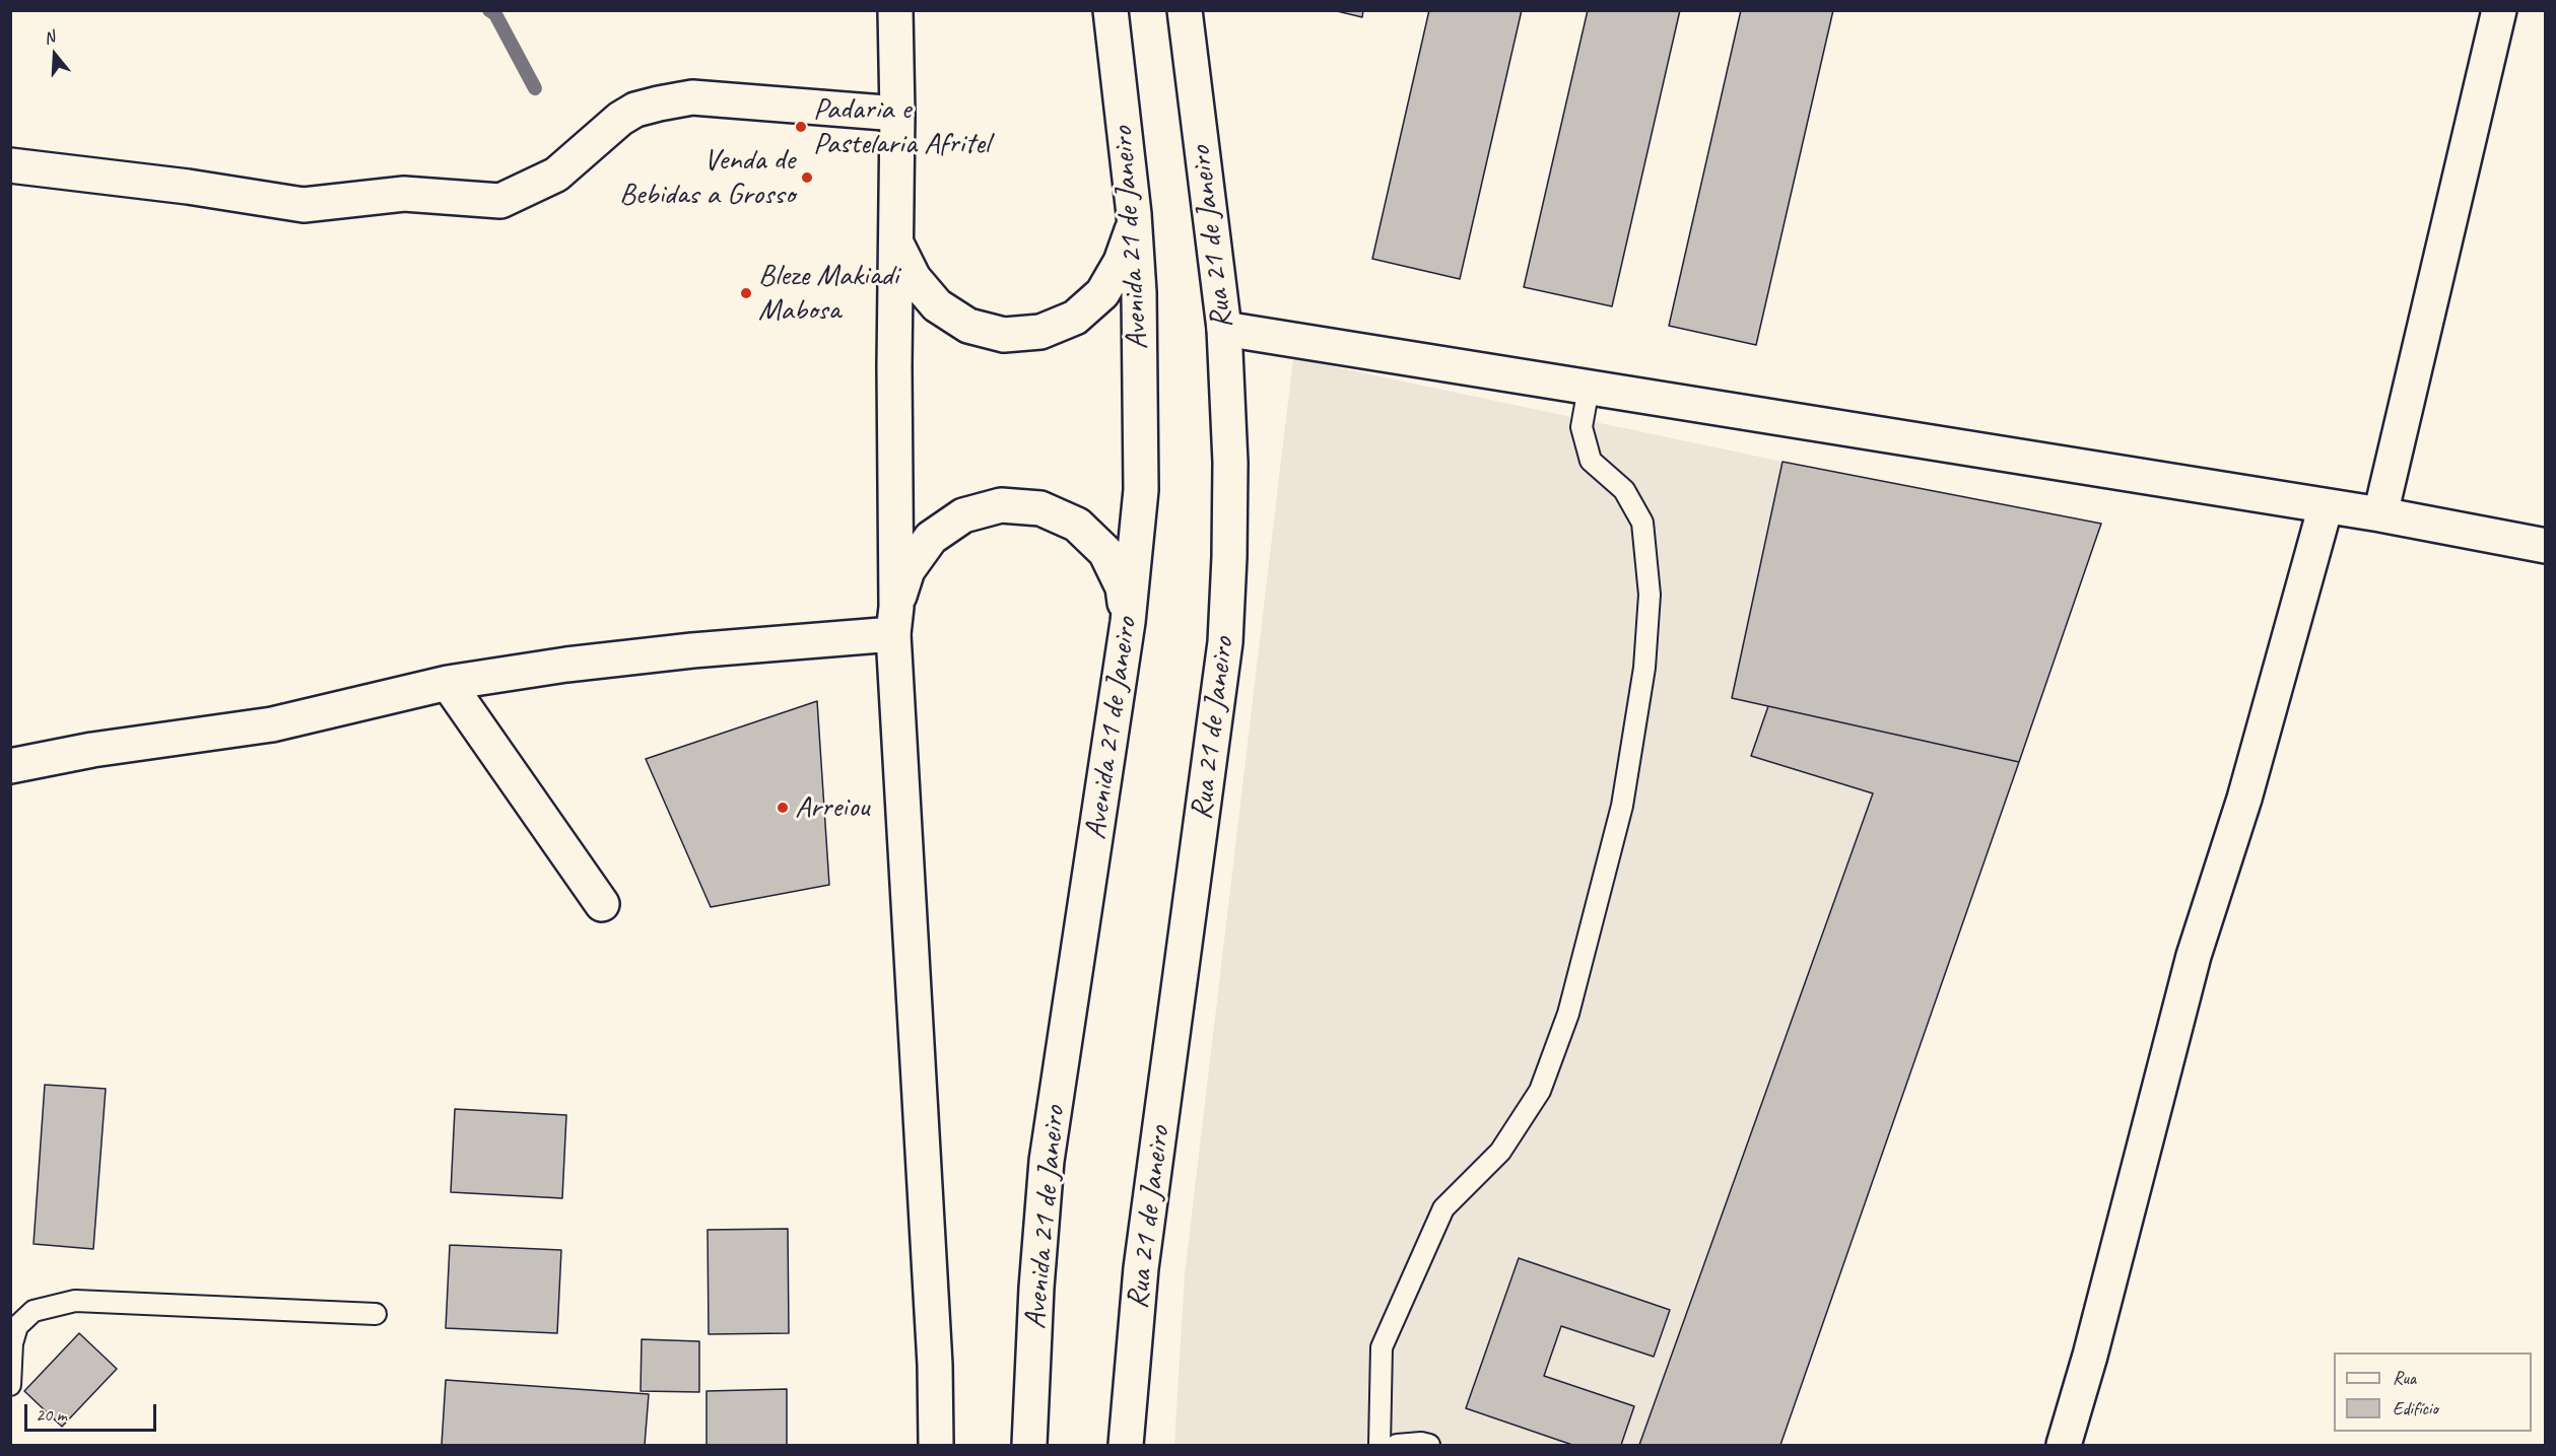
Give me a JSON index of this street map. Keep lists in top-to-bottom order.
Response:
{
  "streets": {
    "street": ["Rua 21 de Janeiro", "Avenida 21 de Janeiro"]
  },
  "places": [
    "Padaria e Pastelaria Afritel",
    "Venda de Bebidas a Grosso",
    "Bleze Makiadi Mabosa",
    "Arreiou"
  ],
  "legend": ["Rua", "Edifício"],
  "scale_bar": "20 m",
  "north": "top"
}
